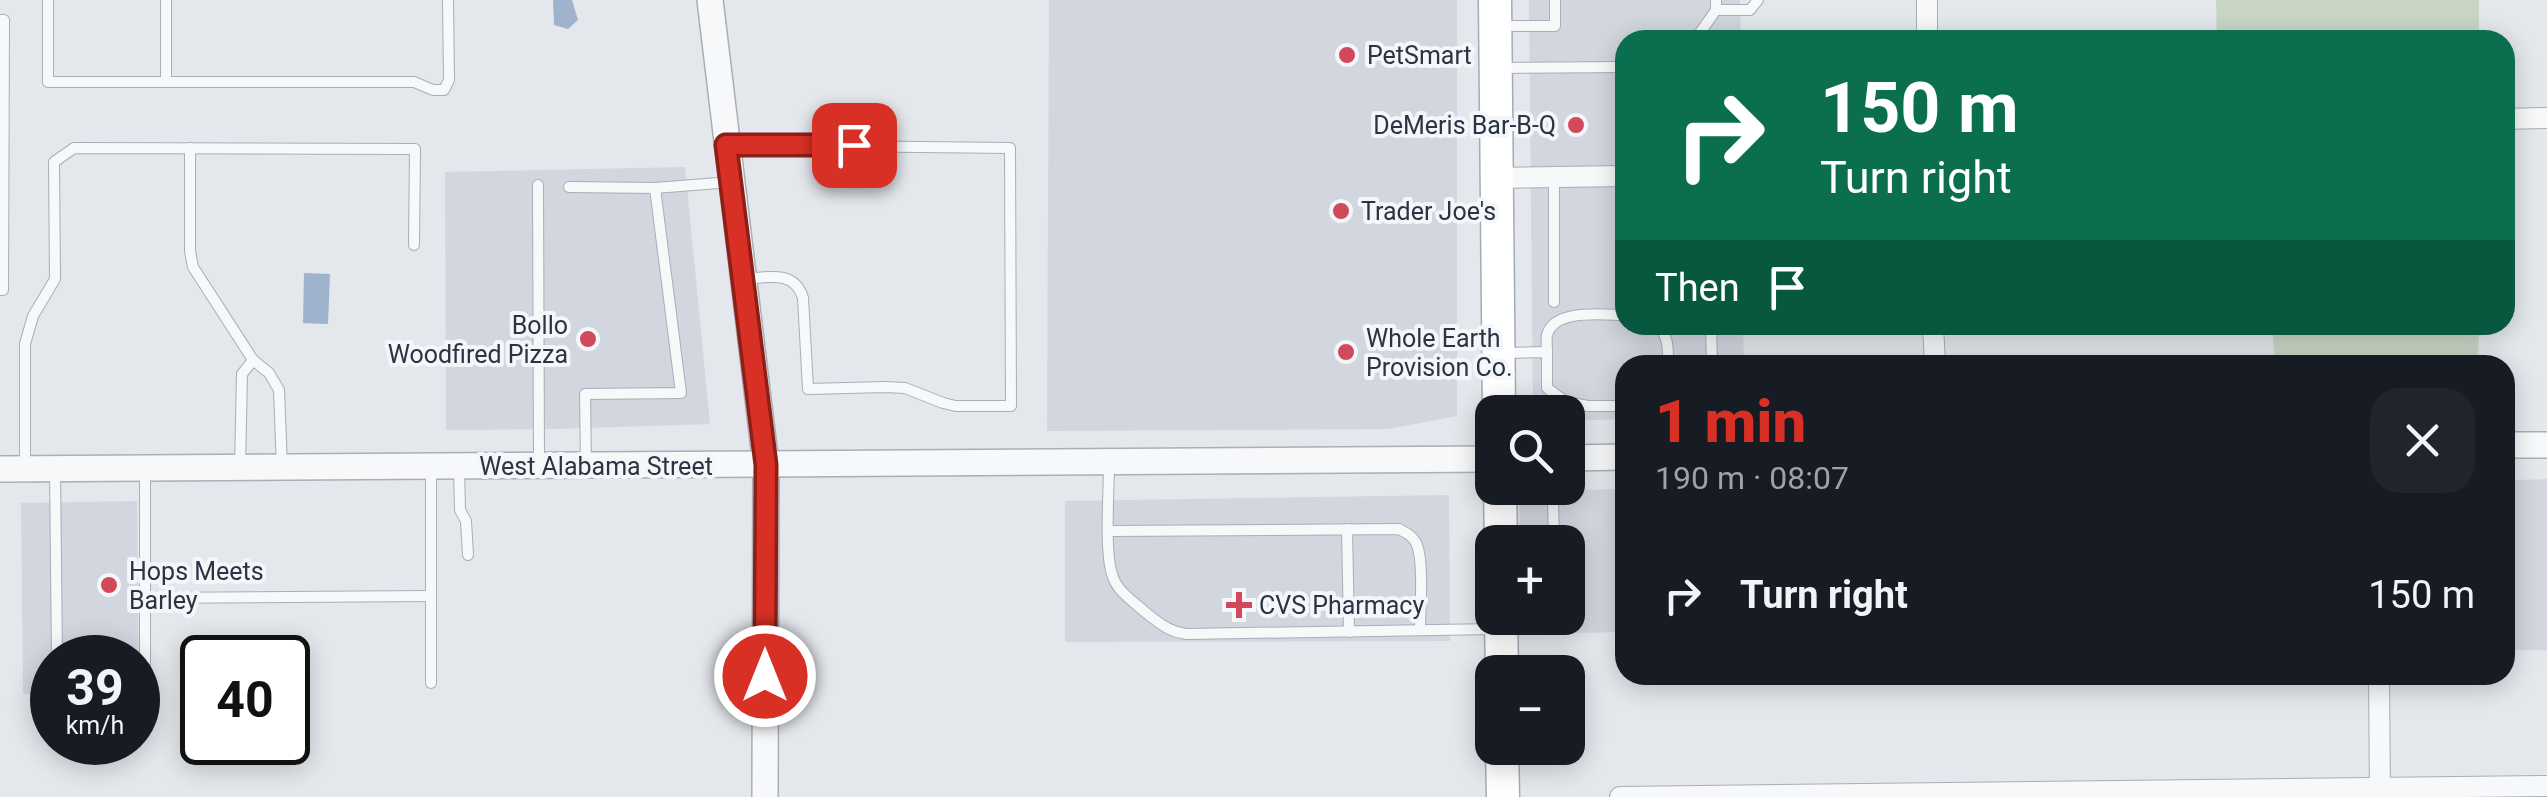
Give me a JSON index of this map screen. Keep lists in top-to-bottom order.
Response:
{
  "streets": {
    "street": ["West Alabama Street"]
  },
  "places": {
    "other": [
      "PetSmart",
      "DeMeris Bar-B-Q",
      "Trader Joe's",
      "Bollo Woodfired Pizza",
      "Whole Earth Provision Co.",
      "Hops Meets Barley"
    ],
    "health": ["CVS Pharmacy"]
  },
  "page": {
    "turn": ["150 m", "Turn right"],
    "then": "Then",
    "heading": ["1 min", "190 m · 08:07"],
    "map_buttons": ["+", "−"],
    "list": [
      {
        "name": "Turn right",
        "value": "150 m"
      }
    ],
    "speed": "39 km/h",
    "limit": "40"
  }
}
